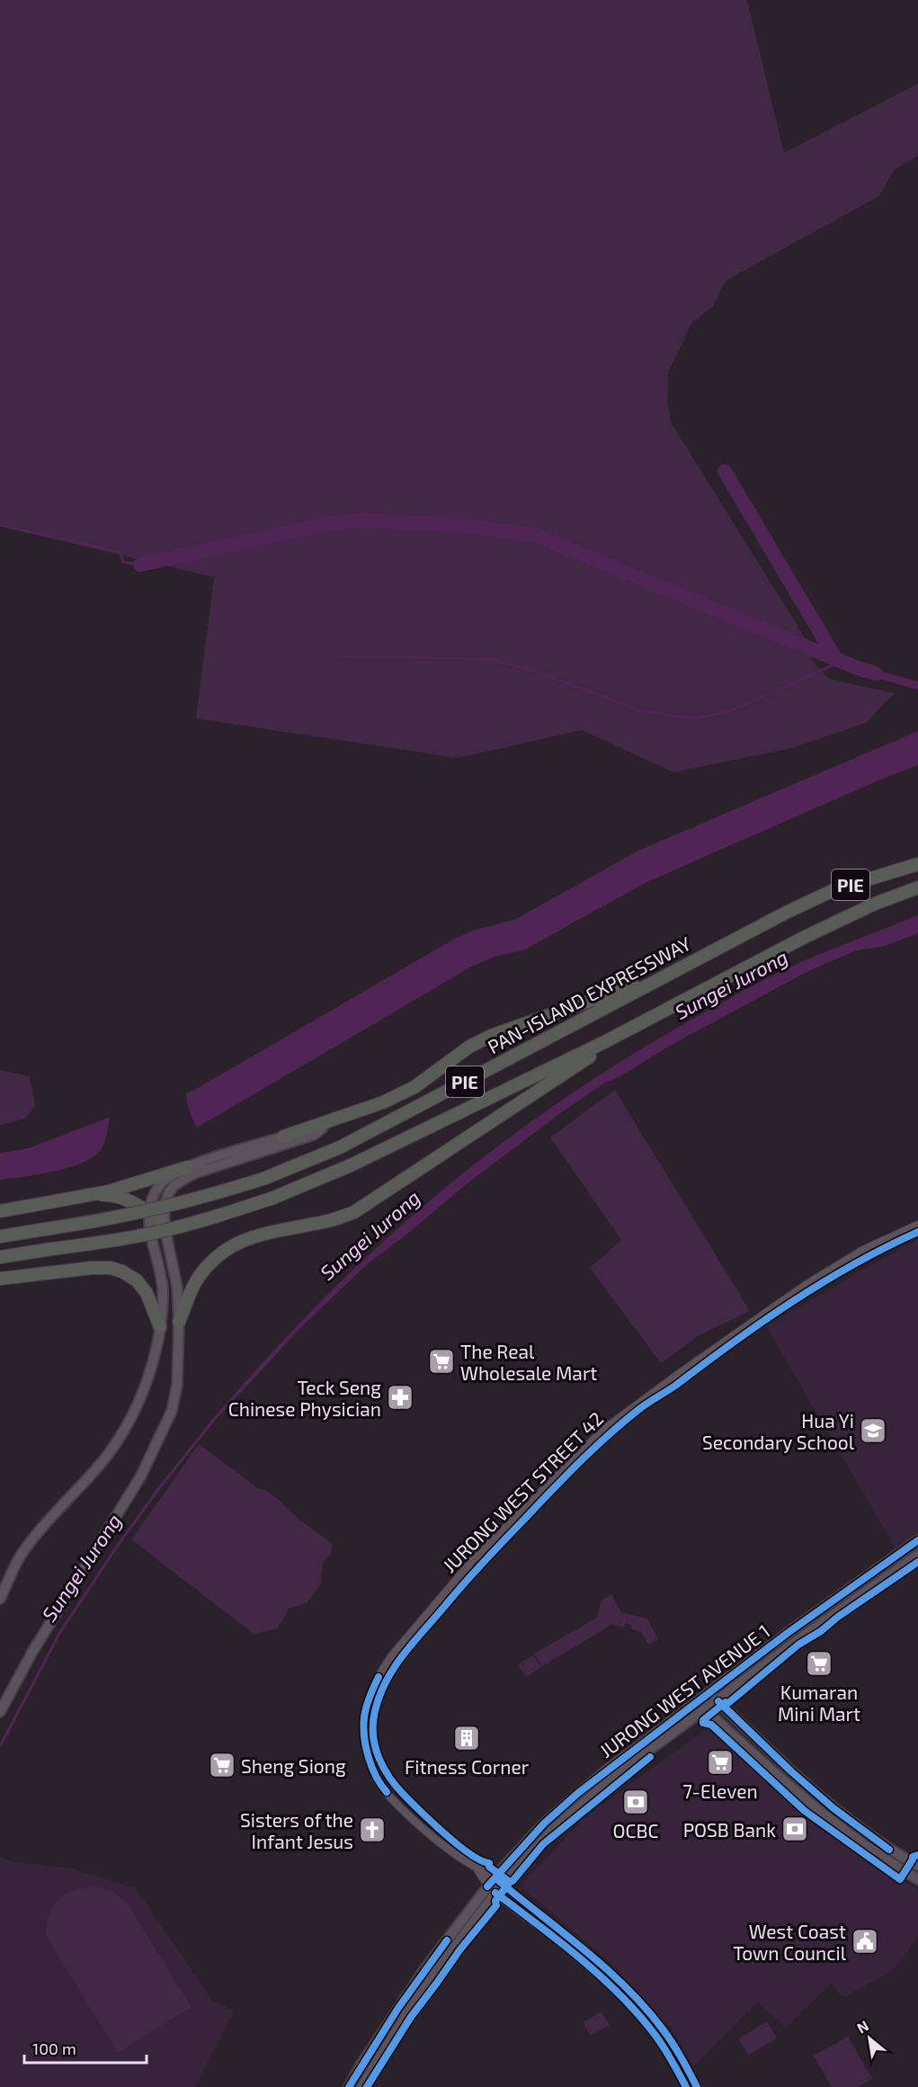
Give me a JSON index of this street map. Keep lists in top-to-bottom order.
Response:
{
  "streets": {
    "highway": ["PIE", "PAN-ISLAND EXPRESSWAY"],
    "street": ["JURONG WEST STREET 42", "JURONG WEST AVENUE 1"]
  },
  "crossings": [
    ["JURONG WEST STREET 42", "JURONG WEST AVENUE 1"]
  ],
  "water": ["Sungei Jurong"],
  "places": {
    "supermarket": [
      "The Real Wholesale Mart",
      "Kumaran Mini Mart",
      "7-Eleven",
      "Sheng Siong"
    ],
    "pharmacy": ["Teck Seng Chinese Physician"],
    "school or university": ["Hua Yi Secondary School"],
    "building": ["Fitness Corner"],
    "bank": ["OCBC", "POSB Bank"],
    "church": ["Sisters of the Infant Jesus"],
    "public building": ["West Coast Town Council"]
  },
  "scale_bar": "100 m",
  "north": "top left"
}
